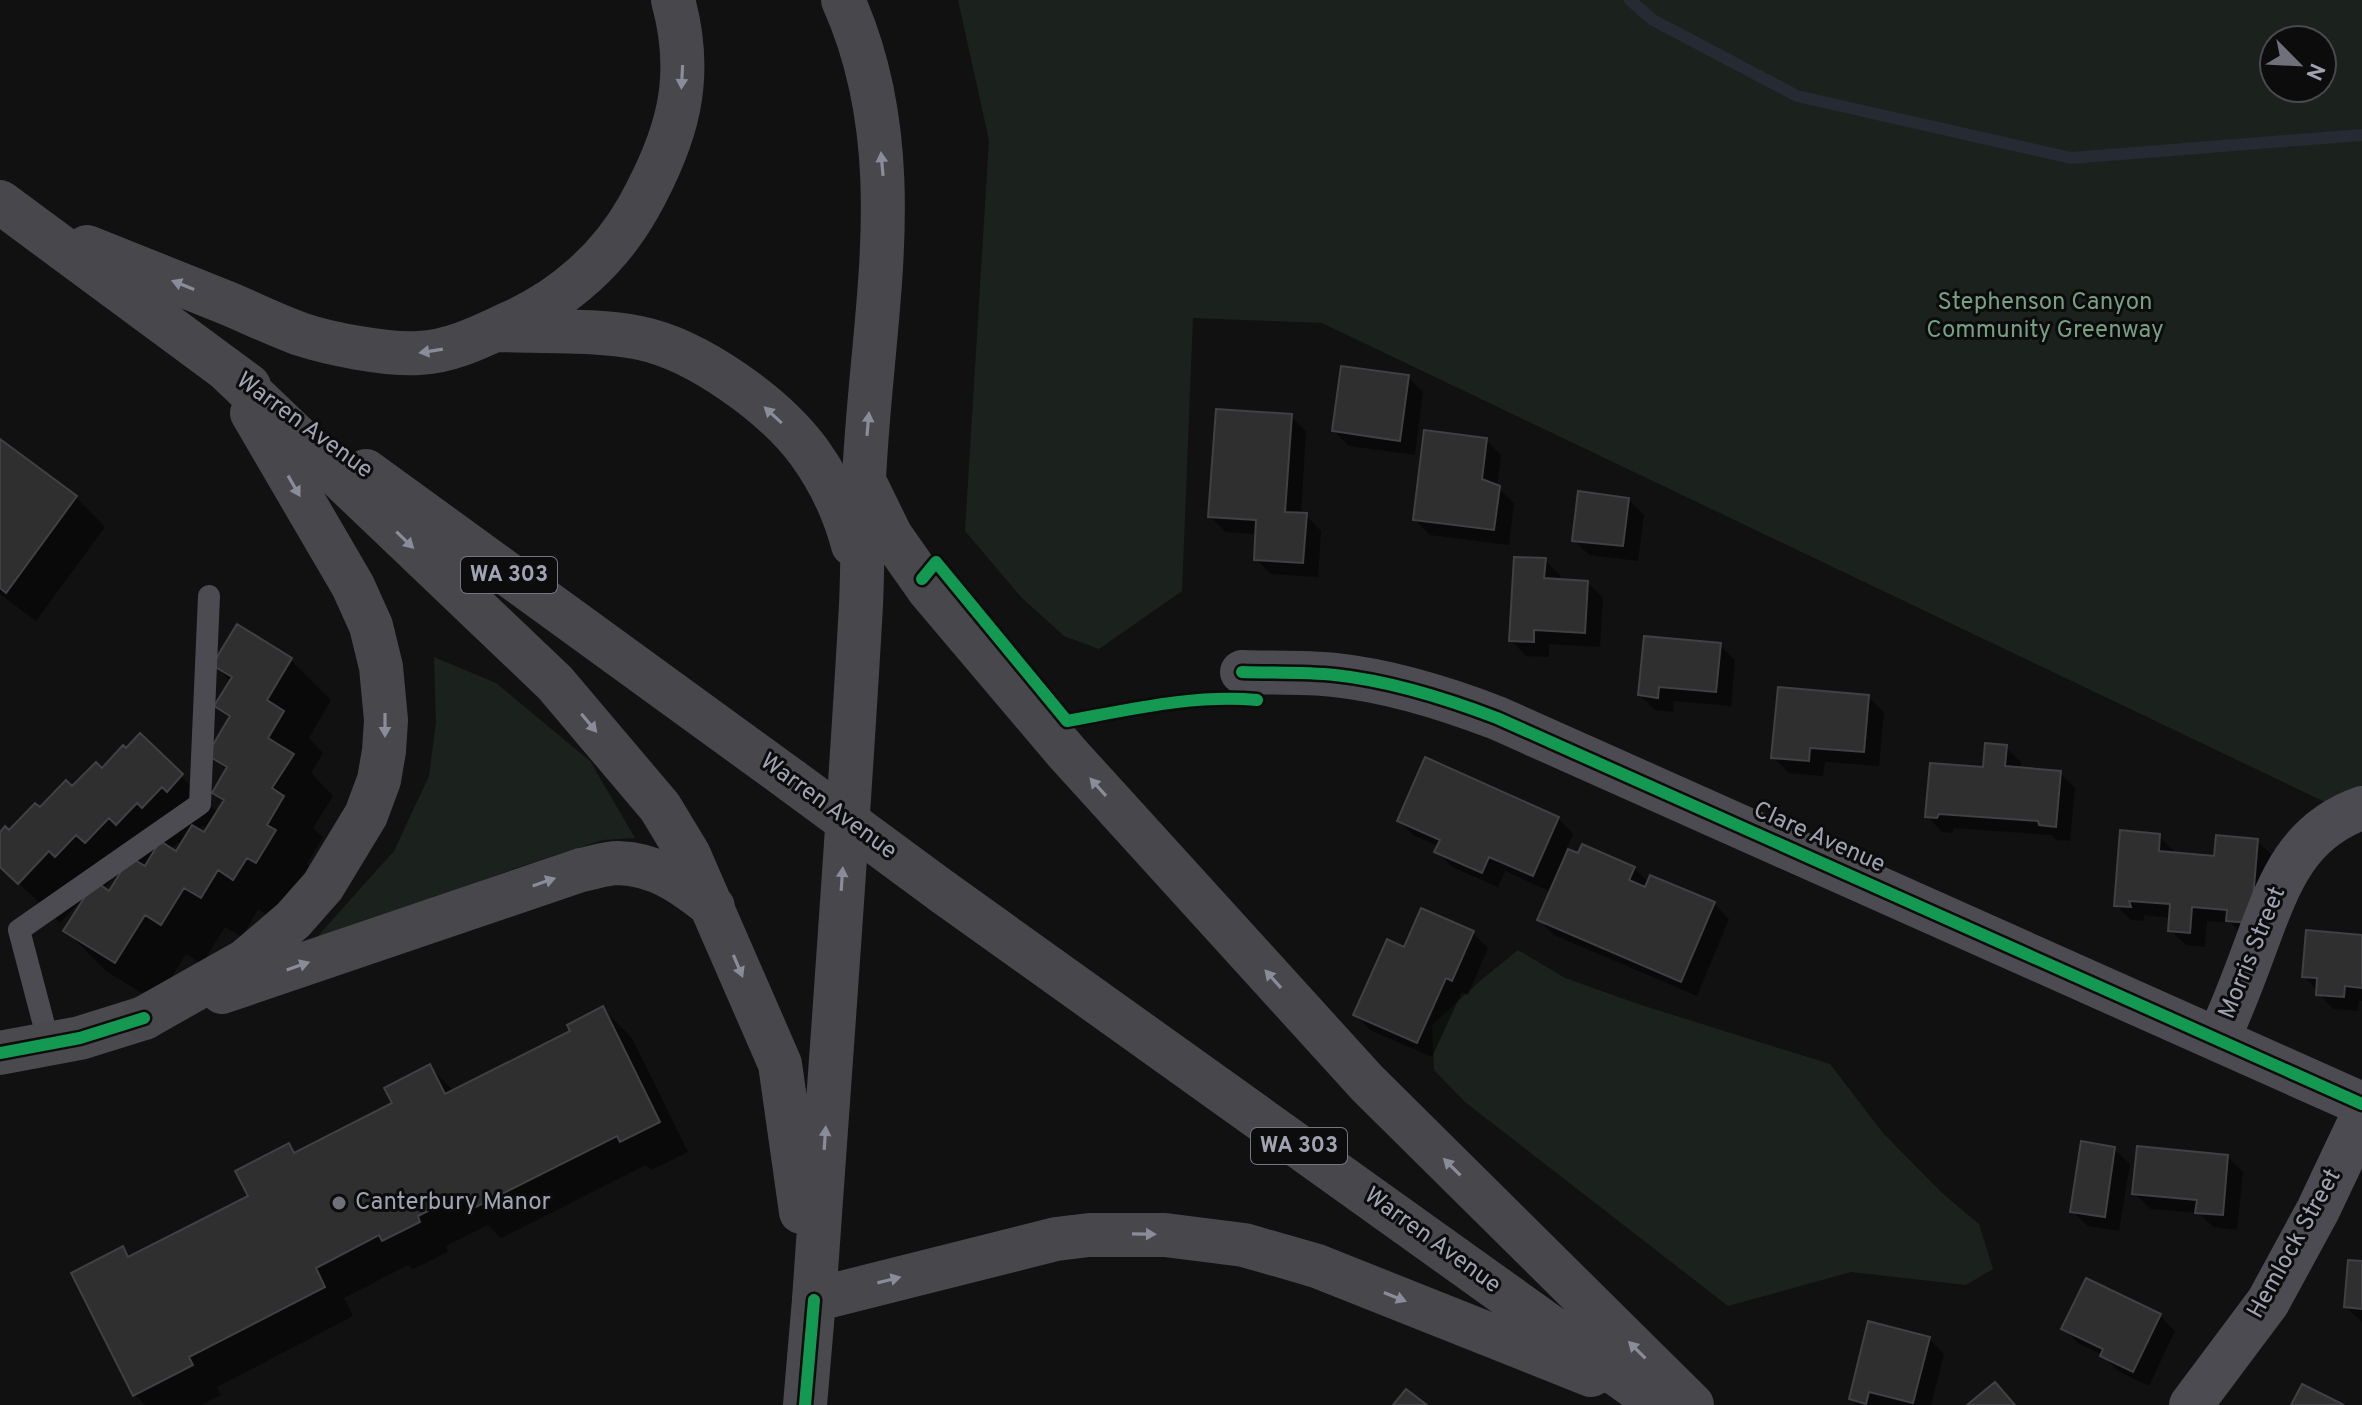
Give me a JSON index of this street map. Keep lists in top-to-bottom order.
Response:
{
  "streets": {
    "main road": ["Warren Avenue", "WA 303"],
    "street": ["Clare Avenue", "Morris Street", "Hemlock Street"]
  },
  "crossings": [
    ["Clare Avenue", "Morris Street"]
  ],
  "parks": ["Stephenson Canyon Community Greenway"],
  "places": ["Canterbury Manor"],
  "north": "bottom right"
}
